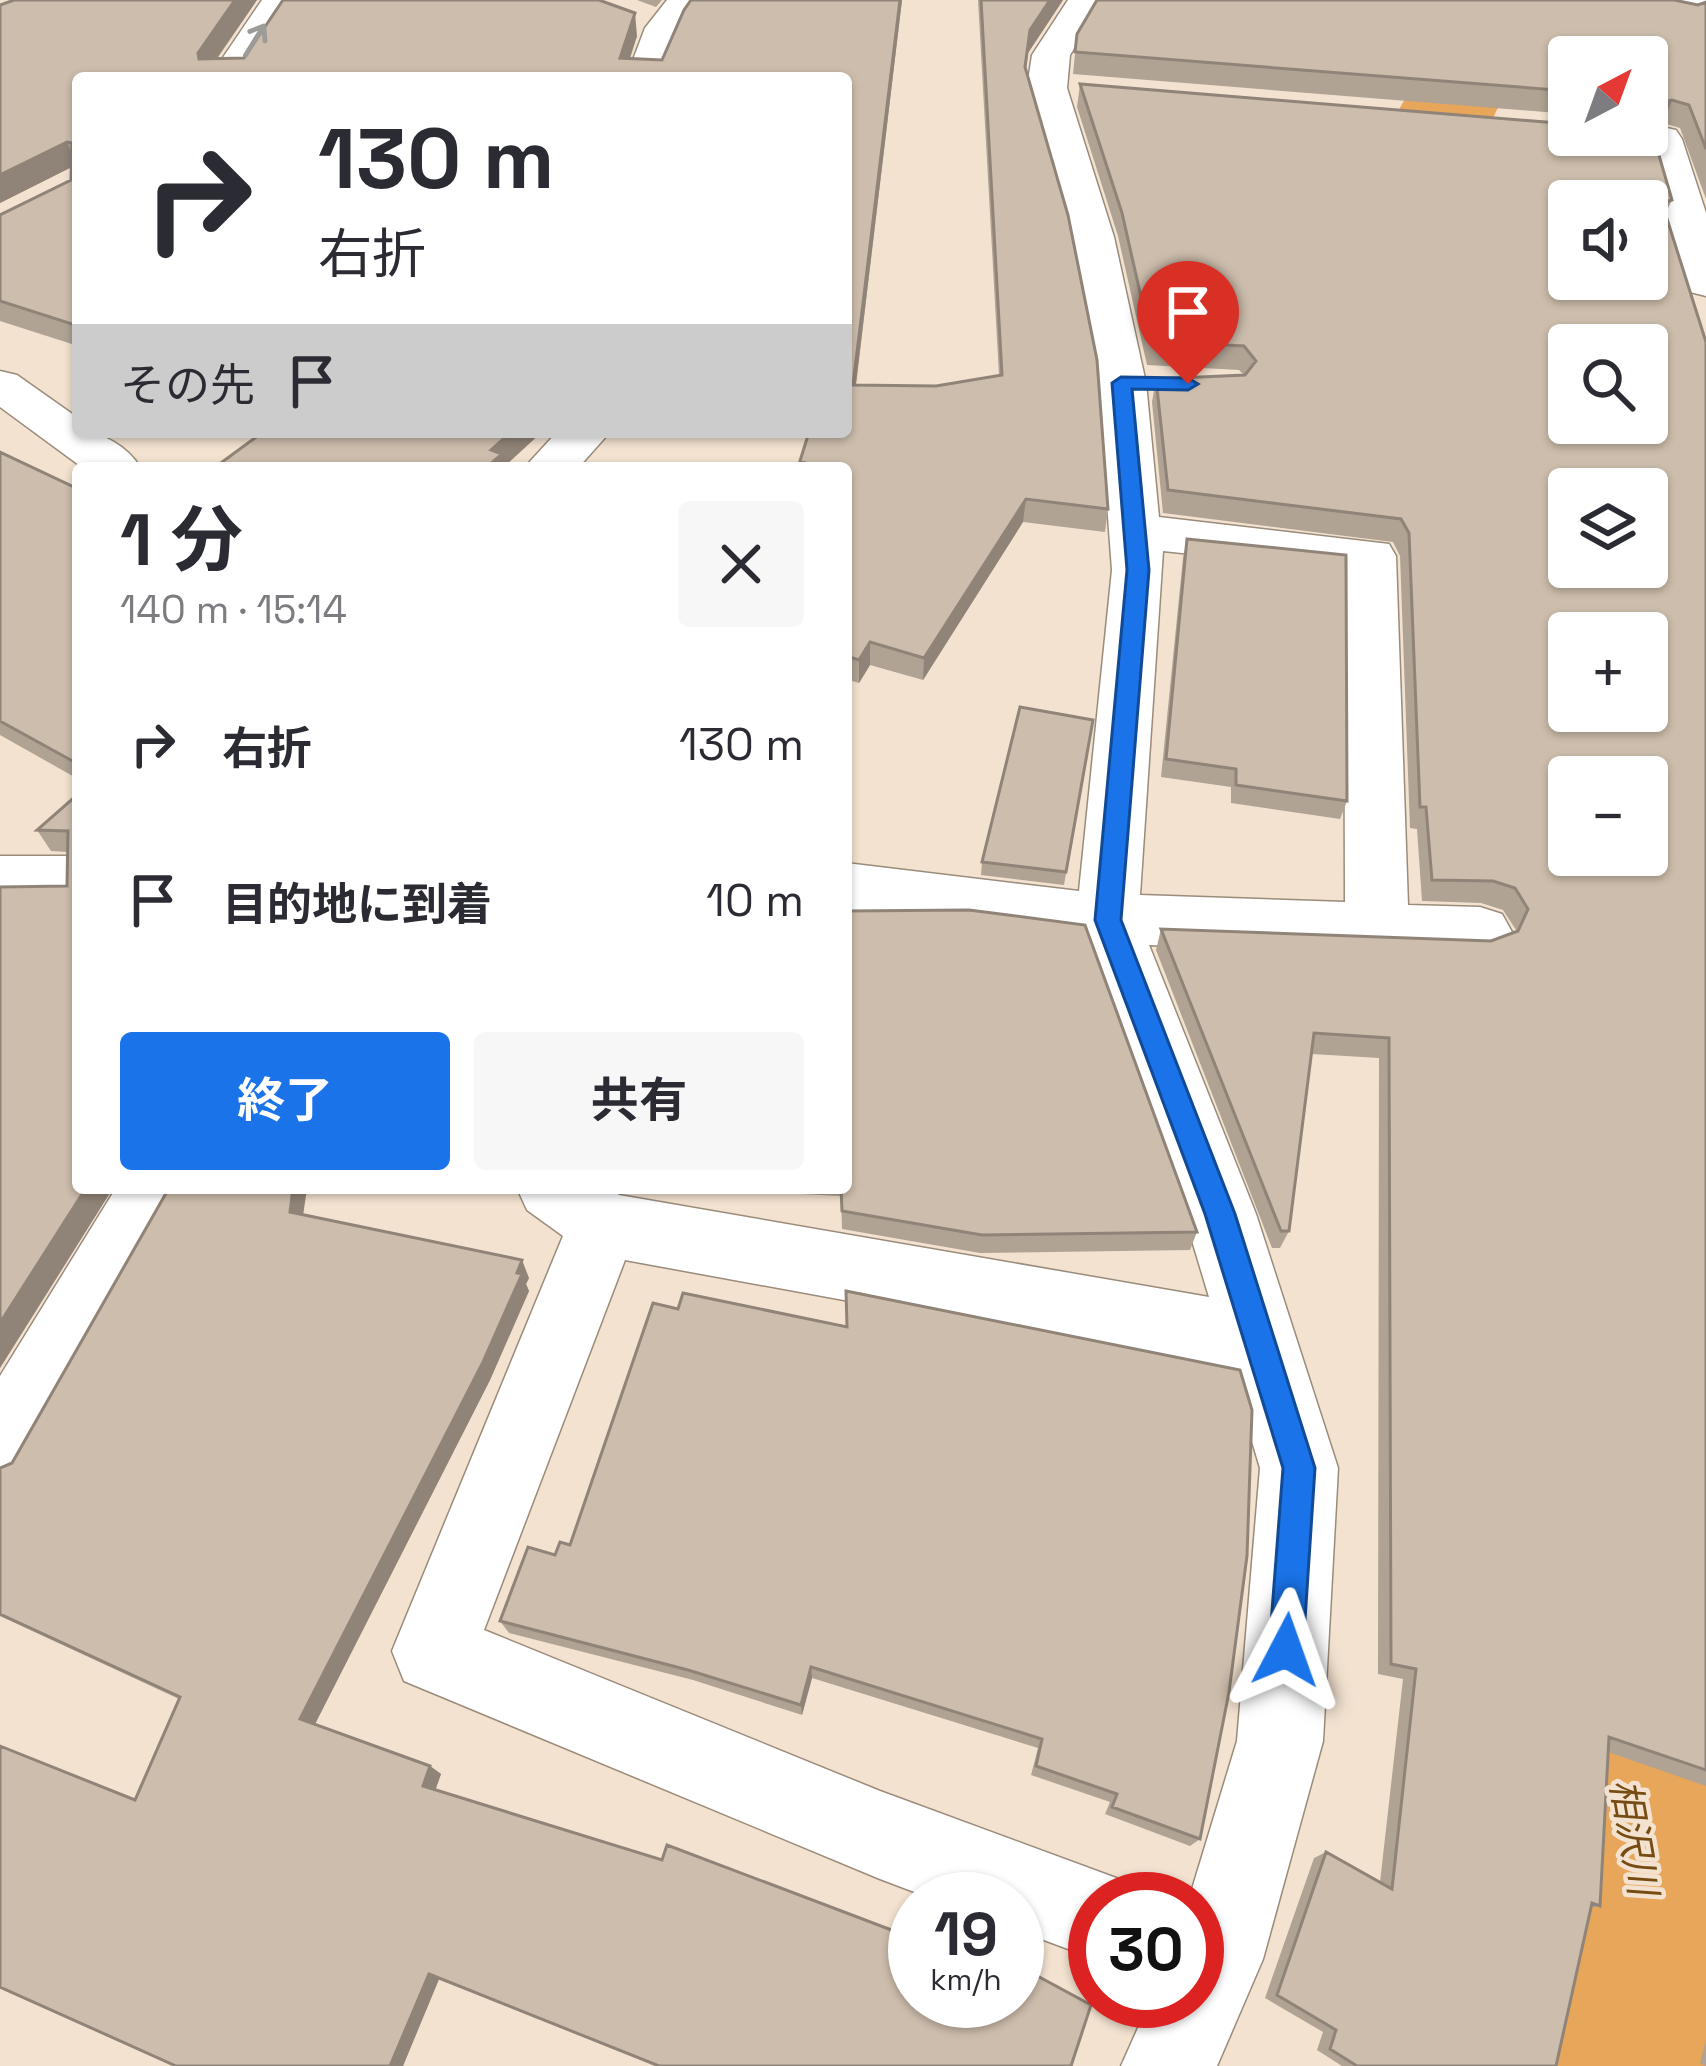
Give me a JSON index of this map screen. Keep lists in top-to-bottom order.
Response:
{
  "water": ["相沢川"],
  "north": "top right",
  "page": {
    "map_buttons": ["+", "−"],
    "turn": ["130 m", "右折"],
    "then": "その先",
    "heading": ["1 分", "140 m · 15:14"],
    "list": [
      {
        "name": "右折",
        "value": "130 m"
      },
      {
        "name": "目的地に到着",
        "value": "10 m"
      }
    ],
    "buttons": ["終了", "共有"],
    "speed": "19 km/h",
    "limit": "30"
  }
}
